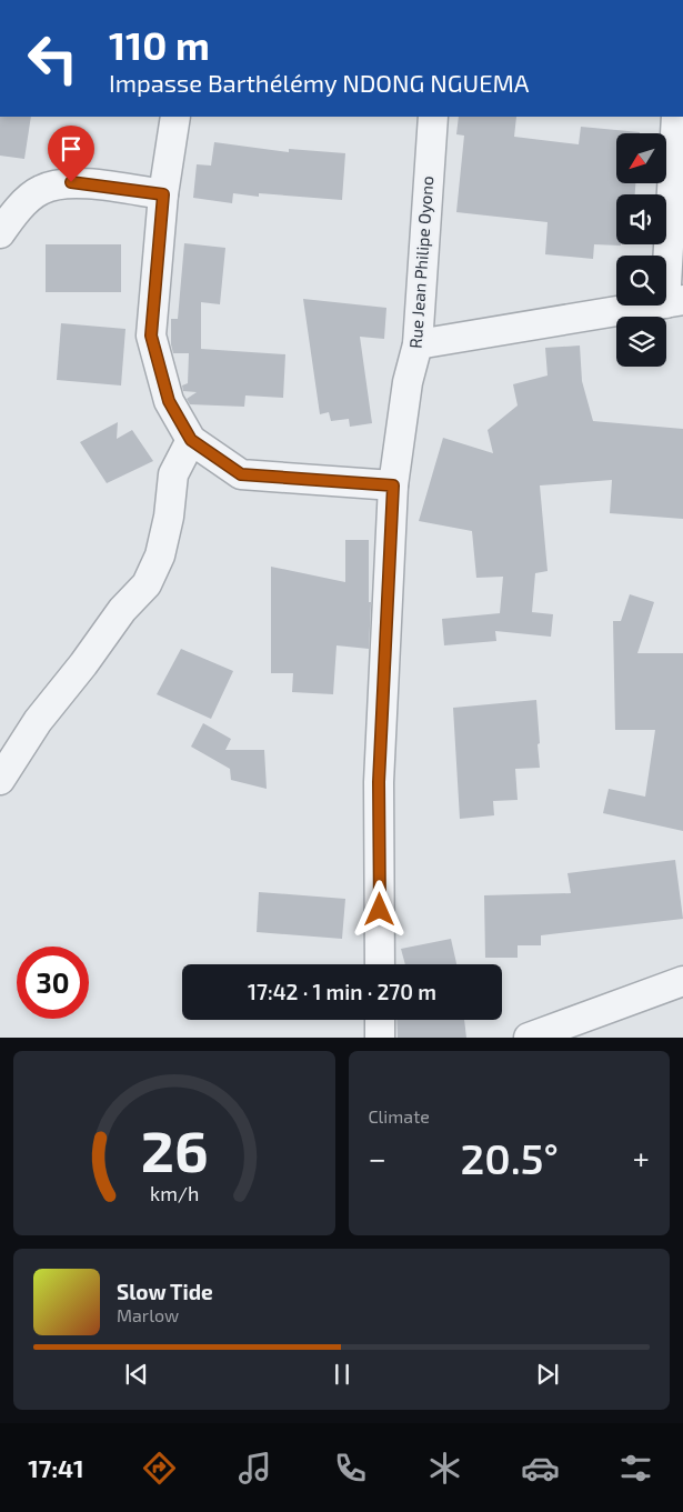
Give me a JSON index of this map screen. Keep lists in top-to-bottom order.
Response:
{
  "streets": {
    "street": ["Rue Jean Philipe Oyono"]
  },
  "north": "bottom left",
  "page": {
    "turn": ["110 m", "Impasse Barthélémy NDONG NGUEMA"],
    "limit": "30",
    "trip": "17:42 · 1 min · 270 m",
    "tile": "Climate",
    "heat": ["−", "20.5°", "+"],
    "song": ["Slow Tide", "Marlow"],
    "tabs": "17:41",
    "gauge": ["26", "km/h"]
  }
}
